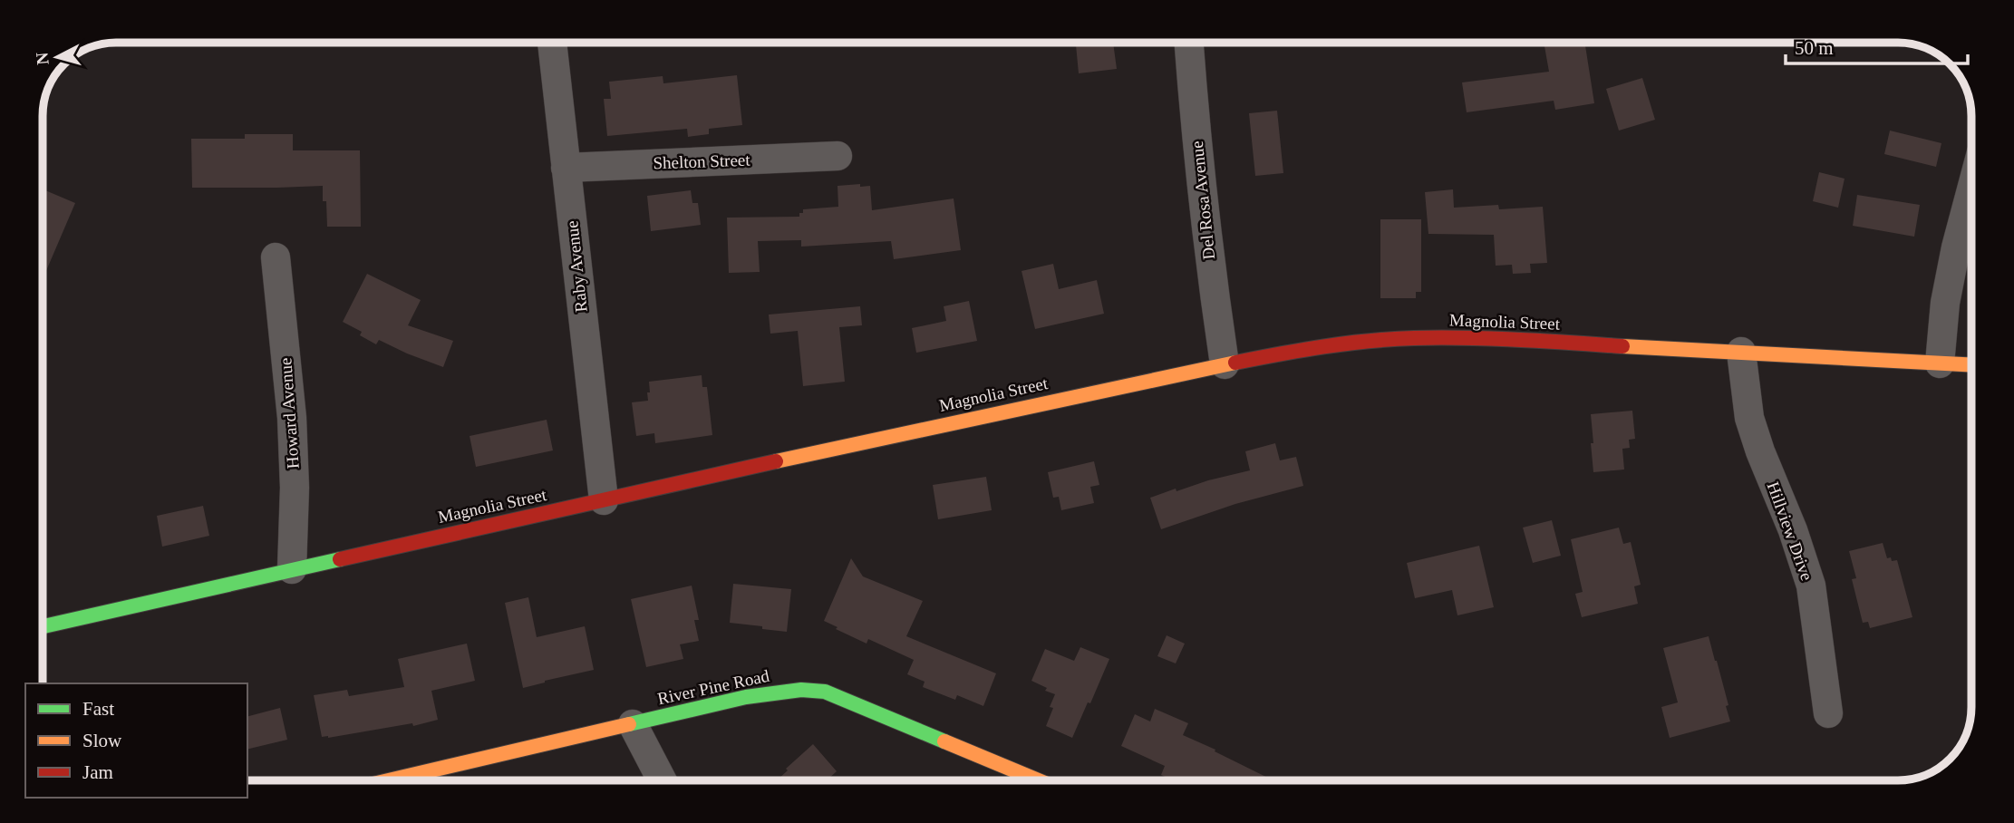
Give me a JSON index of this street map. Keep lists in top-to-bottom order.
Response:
{
  "streets": {
    "street": [
      "Shelton Street",
      "Del Rosa Avenue",
      "Raby Avenue",
      "Magnolia Street",
      "Howard Avenue",
      "Hillview Drive",
      "River Pine Road"
    ]
  },
  "crossings": [
    ["Shelton Street", "Raby Avenue"],
    ["Del Rosa Avenue", "Magnolia Street"],
    ["Raby Avenue", "Magnolia Street"],
    ["Magnolia Street", "Howard Avenue"],
    ["Magnolia Street", "Hillview Drive"]
  ],
  "legend": ["Fast", "Slow", "Jam"],
  "scale_bar": "50 m",
  "north": "left"
}
